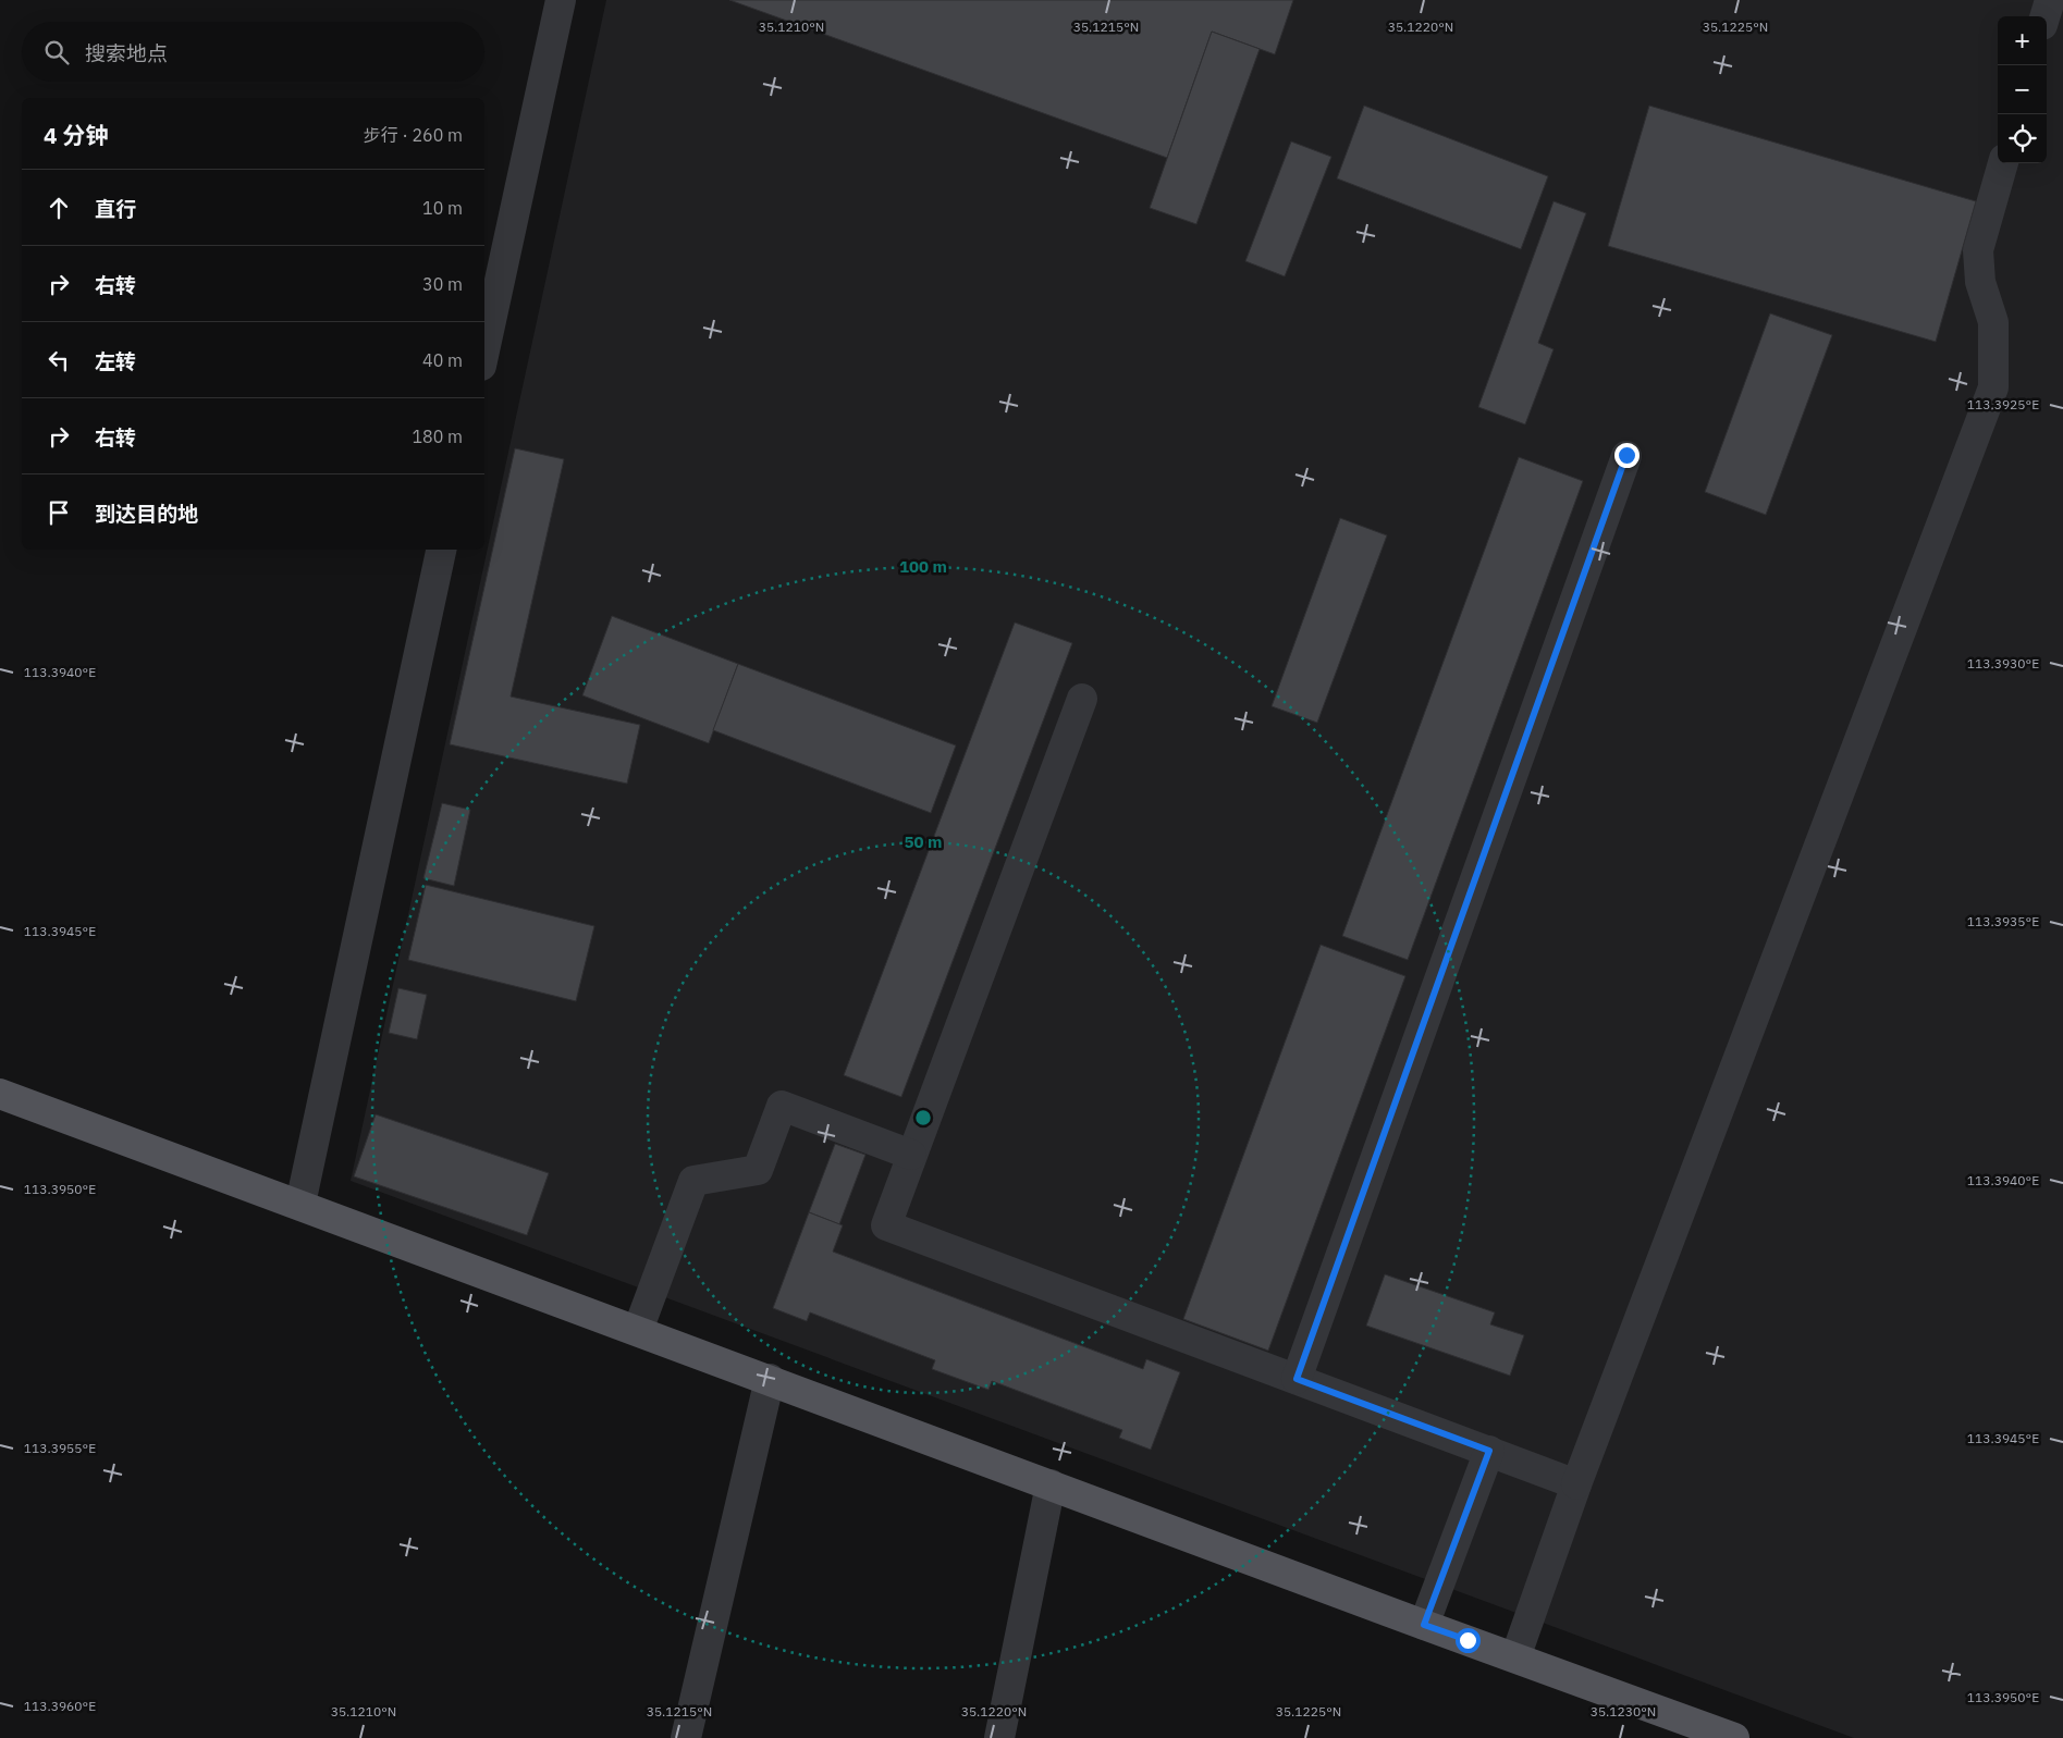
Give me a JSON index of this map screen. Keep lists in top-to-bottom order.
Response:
{
  "page": {
    "map_buttons": ["+", "−"],
    "search": "搜索地点",
    "heading": ["4 分钟", "步行 · 260 m"],
    "list": [
      ["直行", "10 m"],
      ["右转", "30 m"],
      ["左转", "40 m"],
      ["右转", "180 m"],
      "到达目的地"
    ]
  },
  "coordinates": [
    "35.1210°N",
    "35.1215°N",
    "35.1220°N",
    "35.1225°N",
    "113.3925°E",
    "113.3930°E",
    "113.3940°E",
    "113.3935°E",
    "113.3945°E",
    "113.3950°E",
    "113.3955°E",
    "113.3960°E",
    "35.1230°N"
  ],
  "rings": ["100 m", "50 m"]
}
